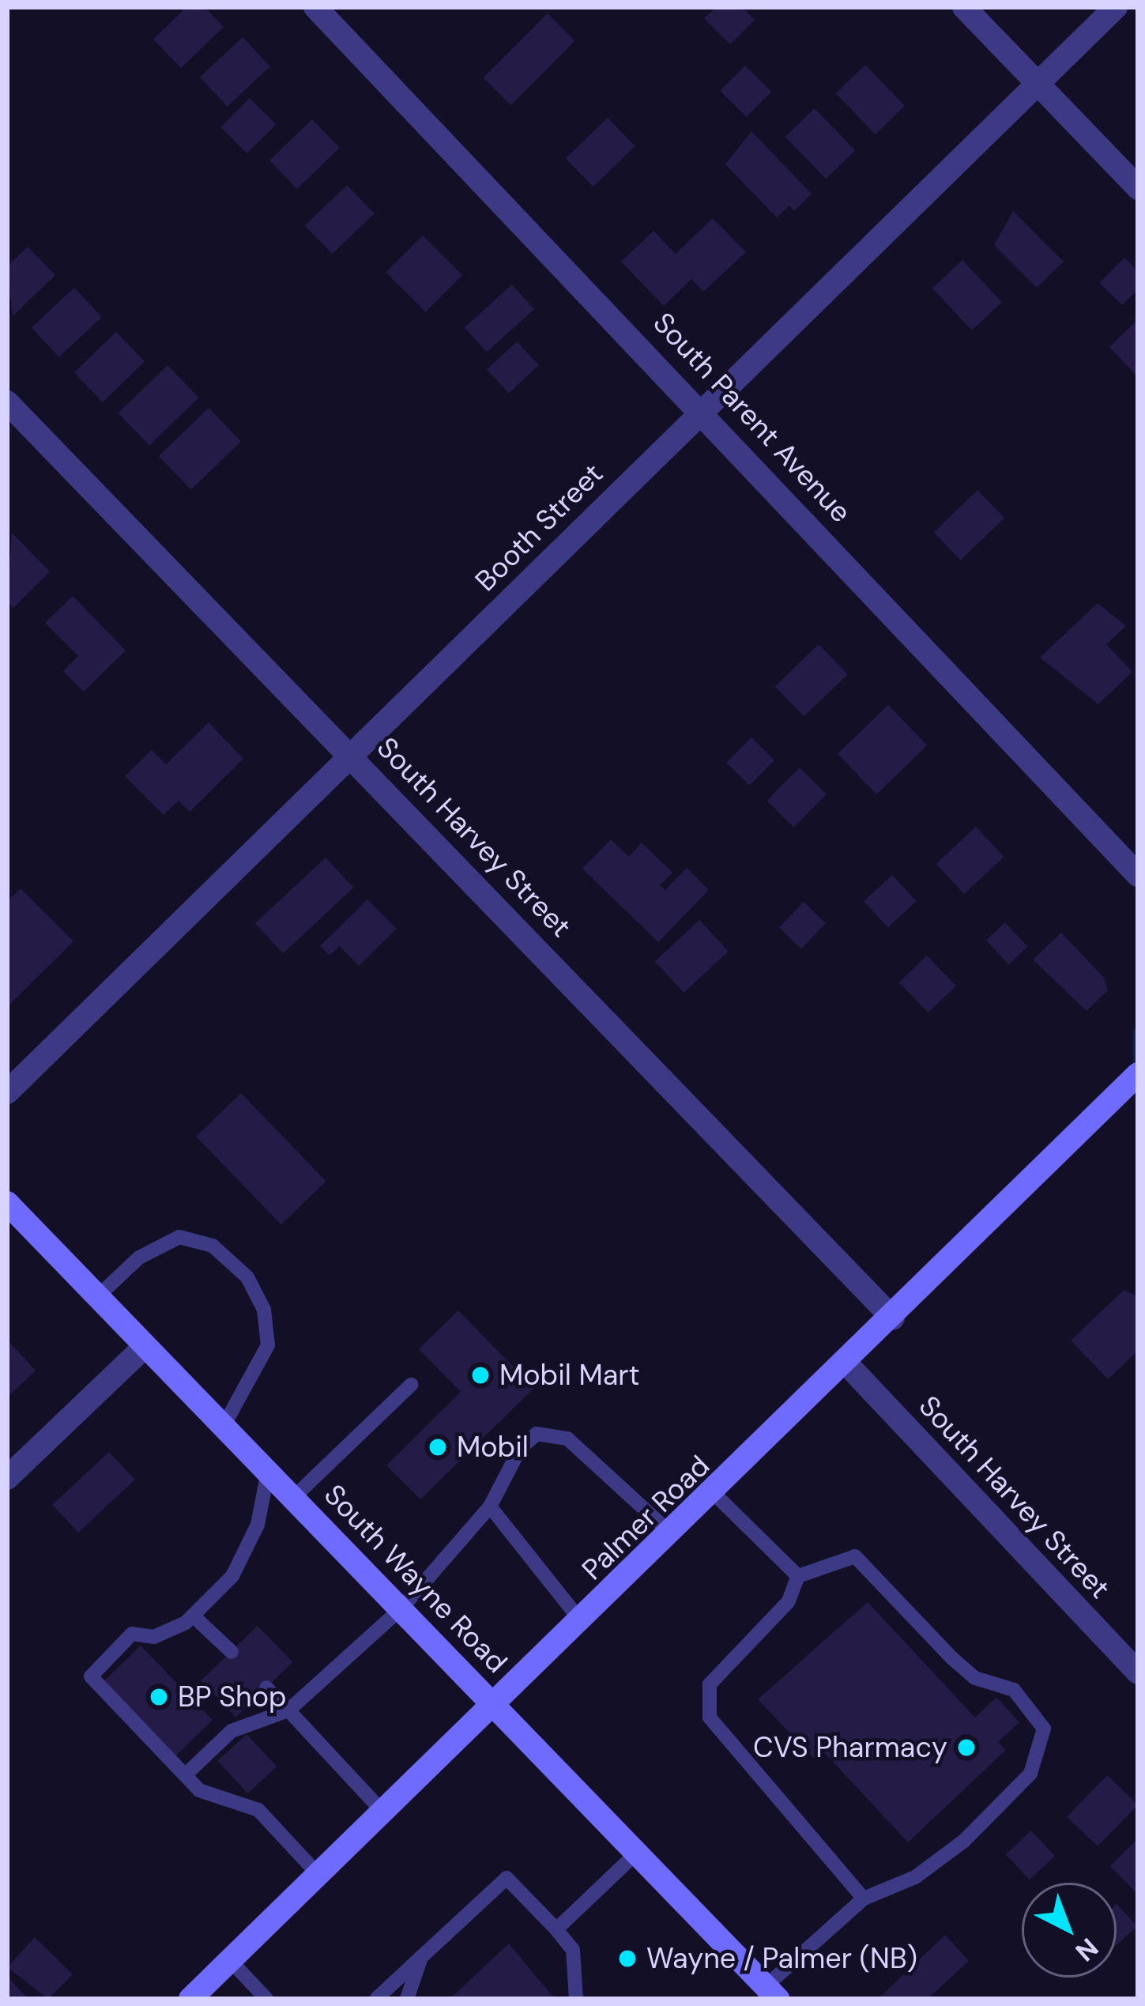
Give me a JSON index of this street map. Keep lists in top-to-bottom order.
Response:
{
  "streets": {
    "street": [
      "South Parent Avenue",
      "Booth Street",
      "South Harvey Street",
      "Palmer Road",
      "South Wayne Road"
    ]
  },
  "crossings": [
    ["South Parent Avenue", "Booth Street"],
    ["Booth Street", "South Harvey Street"],
    ["South Harvey Street", "Palmer Road"],
    ["Palmer Road", "South Wayne Road"]
  ],
  "places": [
    "Mobil Mart",
    "Mobil",
    "BP Shop",
    "CVS Pharmacy",
    "Wayne / Palmer (NB)"
  ],
  "north": "bottom right"
}
